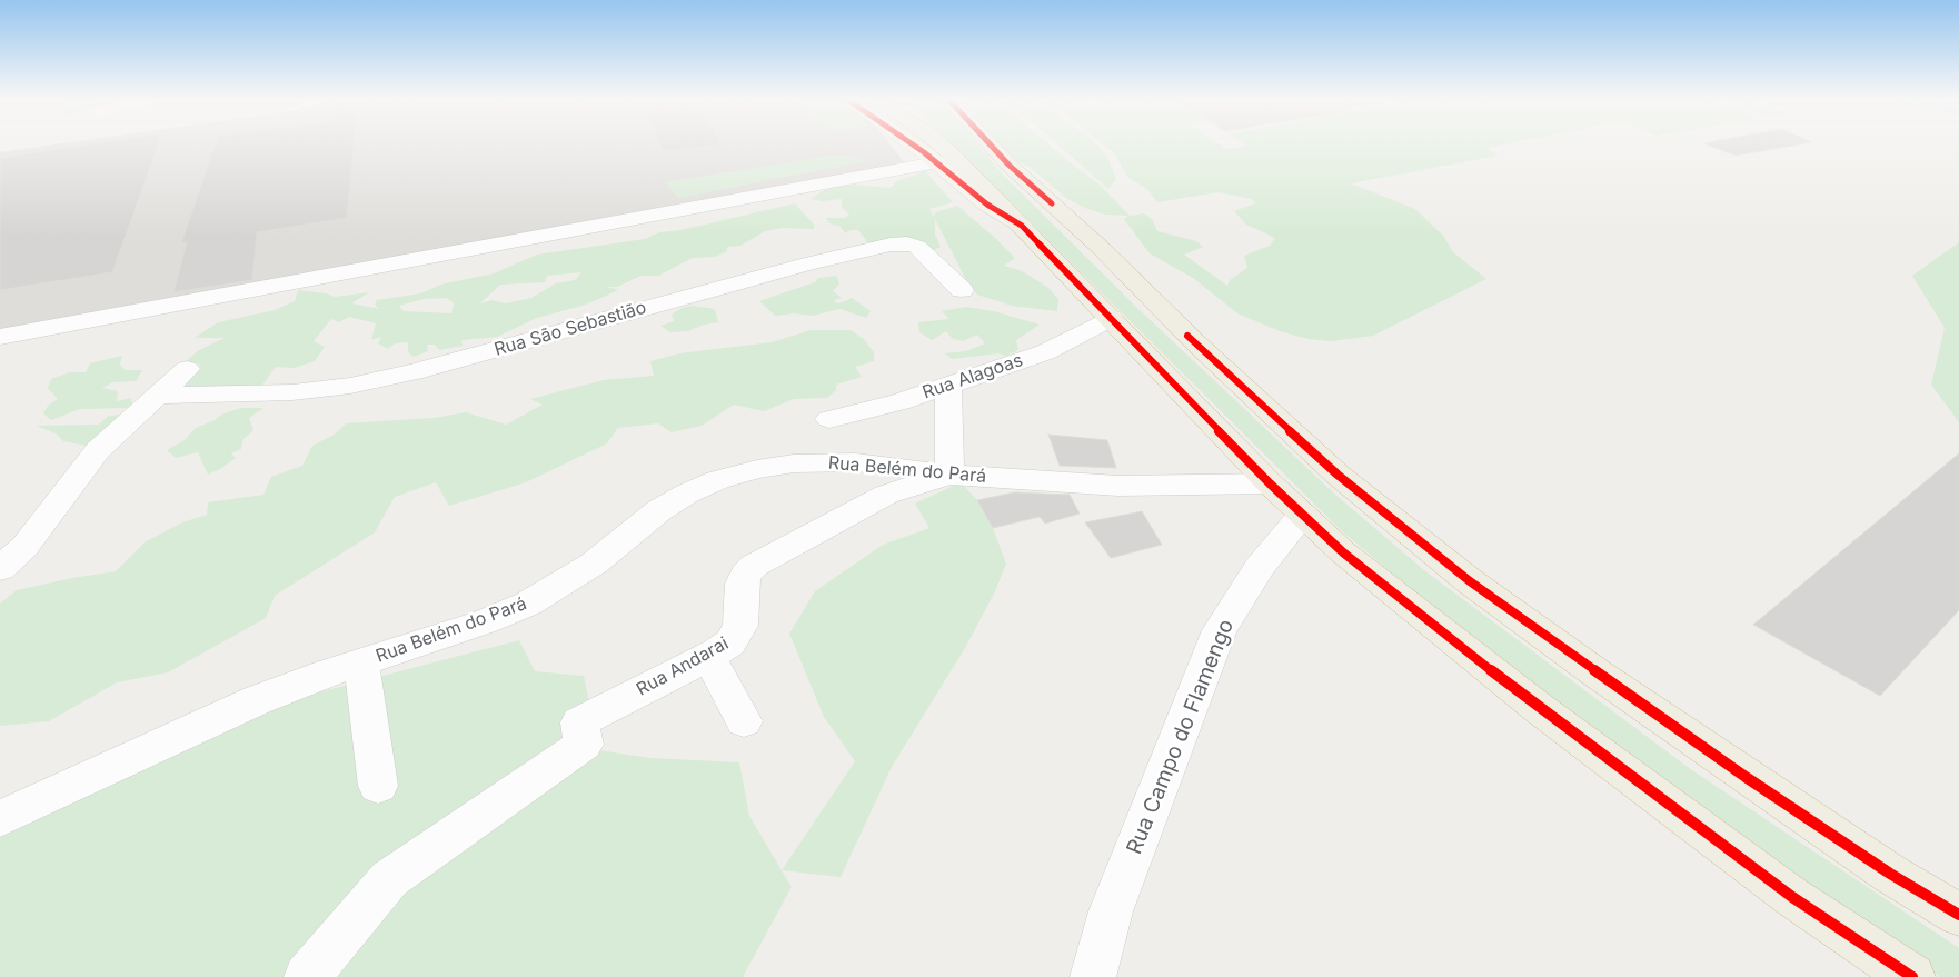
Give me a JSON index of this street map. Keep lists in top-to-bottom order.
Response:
{
  "streets": {
    "street": [
      "Rua São Sebastião",
      "Rua Alagoas",
      "Rua Belém do Pará",
      "Rua Andarai",
      "Rua Campo do Flamengo"
    ]
  },
  "crossings": [
    ["Rua Belém do Pará", "Rua Andarai"]
  ]
}
